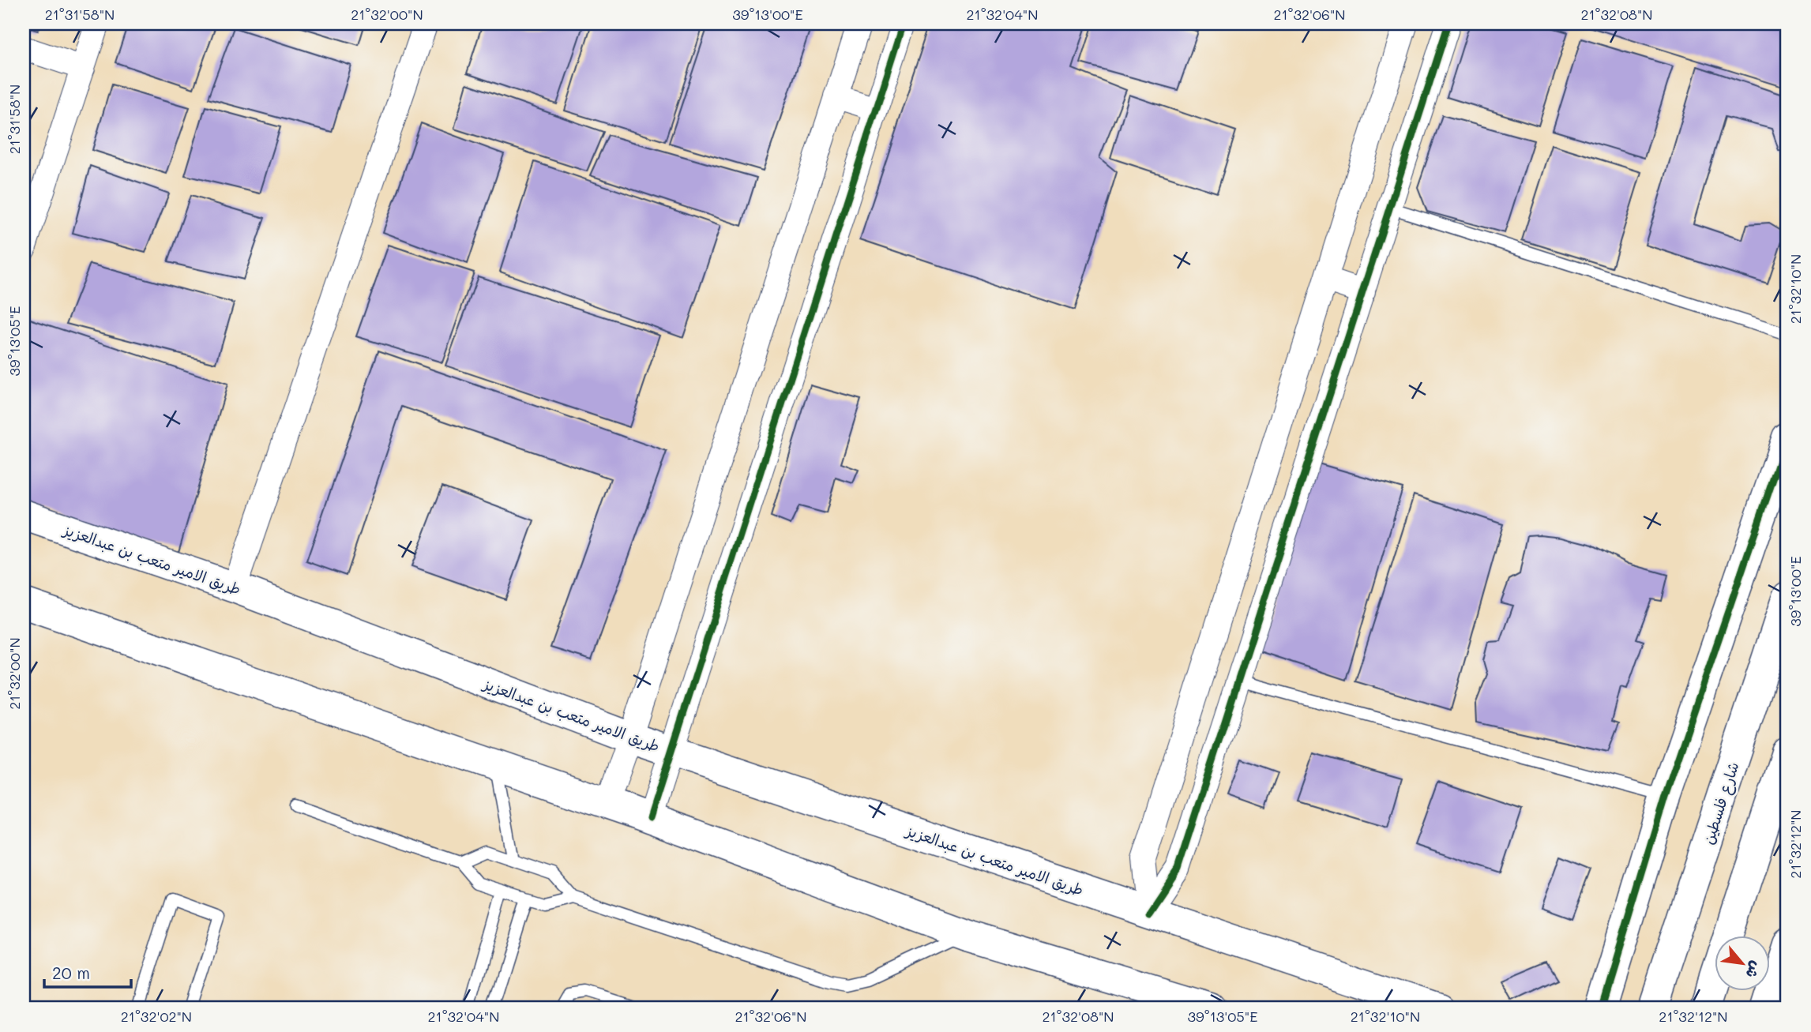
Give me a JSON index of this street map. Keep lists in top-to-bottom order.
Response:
{
  "streets": {
    "main road": ["طريق الامير متعب بن عبدالعزيز", "شارع فلسطين"]
  },
  "scale_bar": "20 m",
  "north": "bottom right",
  "coordinates": [
    "21°31'58\"N",
    "21°32'00\"N",
    "39°13'00\"E",
    "21°32'04\"N",
    "21°32'06\"N",
    "21°32'08\"N",
    "21°32'10\"N",
    "39°13'05\"E",
    "21°32'12\"N",
    "21°32'02\"N"
  ]
}
